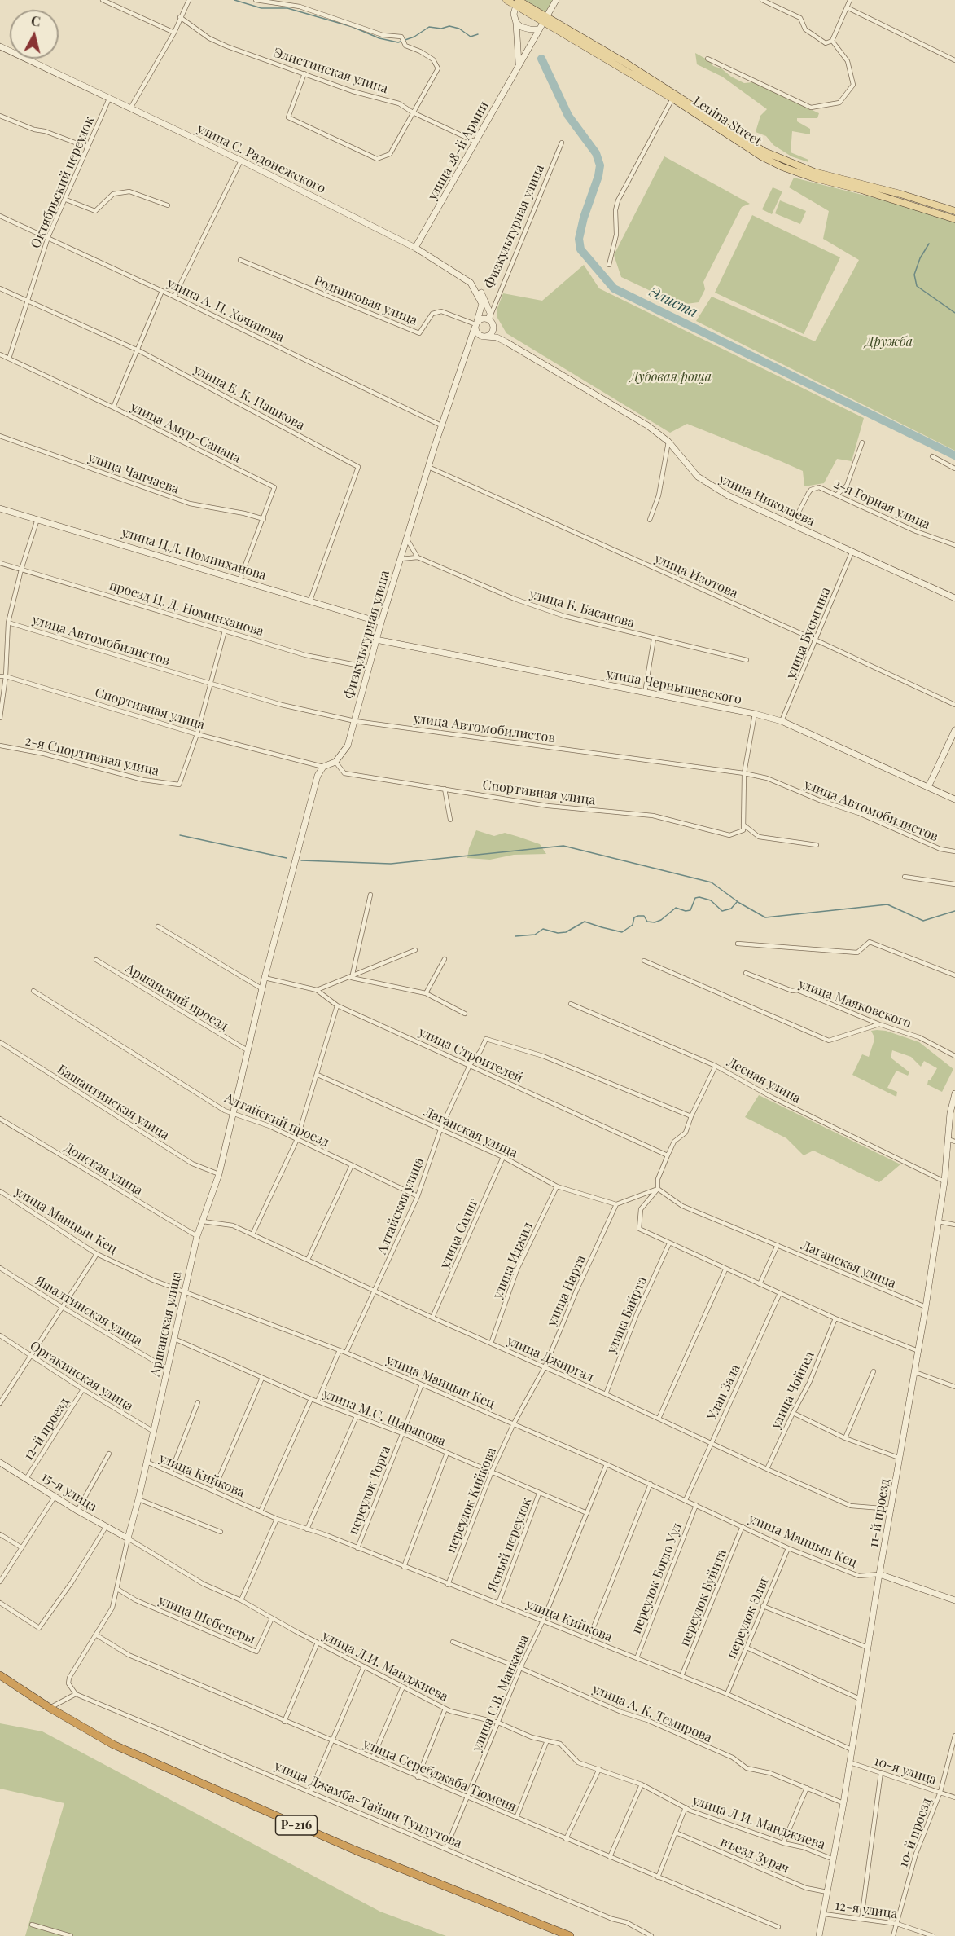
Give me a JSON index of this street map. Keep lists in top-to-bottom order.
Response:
{
  "streets": {
    "highway": ["Р-216"],
    "main road": ["Lenina Street"],
    "street": [
      "Элистинская улица",
      "улица 28-й Армии",
      "улица С. Радонежского",
      "Октябрьский переулок",
      "Физкультурная улица",
      "Родниковая улица",
      "улица А. П. Хочинова",
      "улица Б. К. Пашкова",
      "улица Амур-Санана",
      "улица Чапчаева",
      "улица Николаева",
      "2-я Горная улица",
      "улица Ц.Д. Номинханова",
      "улица Изотова",
      "проезд Ц. Д. Номинханова",
      "улица Б. Басанова",
      "улица Бусыгина",
      "улица Автомобилистов",
      "улица Чернышевского",
      "Спортивная улица",
      "2-я Спортивная улица",
      "Аршанский проезд",
      "улица Маяковского",
      "улица Строителей",
      "Лесная улица",
      "Башантинская улица",
      "Алтайский проезд",
      "Лаганская улица",
      "Донская улица",
      "Алтайская улица",
      "улица Манцын Кец",
      "улица Солнг",
      "улица Иджил",
      "улица Нарта",
      "Яшалтинская улица",
      "улица Байрта",
      "Аршанская улица",
      "улица Джиргал",
      "Оргакинская улица",
      "улица Чойпел",
      "Улан Зала",
      "улица М.С. Шарапова",
      "12-й проезд",
      "улица Кийкова",
      "переулок Торга",
      "15-я улица",
      "переулок Кийкова",
      "11-й проезд",
      "Ясный переулок",
      "переулок Богдо Уул",
      "переулок Буйнта",
      "переулок Элвг",
      "улица Шебенеры",
      "улица Л.И. Манджиева",
      "улица С.В. Манкаева",
      "улица А. К. Темирова",
      "10-я улица",
      "улица Серебджаба Тюменя",
      "улица Джамба-Тайши Тундутова",
      "10-й проезд",
      "въезд Зурач",
      "12-я улица"
    ]
  },
  "crossings": [
    ["Элистинская улица", "улица 28-й Армии"],
    ["Lenina Street", "улица 28-й Армии"],
    ["улица 28-й Армии", "улица С. Радонежского"],
    ["улица С. Радонежского", "Октябрьский переулок"],
    ["улица С. Радонежского", "Физкультурная улица"],
    ["улица С. Радонежского", "Родниковая улица"],
    ["улица С. Радонежского", "улица Николаева"],
    ["Октябрьский переулок", "улица А. П. Хочинова"],
    ["Октябрьский переулок", "улица Б. К. Пашкова"],
    ["Октябрьский переулок", "улица Амур-Санана"],
    ["Физкультурная улица", "Родниковая улица"],
    ["Физкультурная улица", "улица А. П. Хочинова"],
    ["Физкультурная улица", "улица Николаева"],
    ["Физкультурная улица", "улица Ц.Д. Номинханова"],
    ["Физкультурная улица", "улица Изотова"],
    ["Физкультурная улица", "проезд Ц. Д. Номинханова"],
    ["Физкультурная улица", "улица Автомобилистов"],
    ["Физкультурная улица", "улица Чернышевского"],
    ["Физкультурная улица", "Спортивная улица"],
    ["Родниковая улица", "улица Николаева"],
    ["улица Б. К. Пашкова", "улица Ц.Д. Номинханова"],
    ["улица Амур-Санана", "улица Чапчаева"],
    ["улица Амур-Санана", "улица Ц.Д. Номинханова"],
    ["улица Николаева", "2-я Горная улица"],
    ["улица Николаева", "улица Бусыгина"],
    ["улица Изотова", "улица Бусыгина"],
    ["улица Бусыгина", "улица Чернышевского"],
    ["Спортивная улица", "2-я Спортивная улица"],
    ["Спортивная улица", "Аршанская улица"],
    ["Аршанский проезд", "Аршанская улица"],
    ["улица Строителей", "Алтайская улица"],
    ["улица Строителей", "Аршанская улица"],
    ["Лесная улица", "11-й проезд"],
    ["Башантинская улица", "Аршанская улица"],
    ["Алтайский проезд", "Алтайская улица"],
    ["Алтайский проезд", "Аршанская улица"],
    ["Лаганская улица", "Алтайская улица"],
    ["Лаганская улица", "улица Солнг"],
    ["Лаганская улица", "улица Иджил"],
    ["Лаганская улица", "улица Нарта"],
    ["Лаганская улица", "11-й проезд"],
    ["Донская улица", "Аршанская улица"],
    ["Алтайская улица", "улица Манцын Кец"],
    ["Алтайская улица", "улица Джиргал"],
    ["улица Манцын Кец", "улица Нарта"],
    ["улица Манцын Кец", "Аршанская улица"],
    ["улица Манцын Кец", "Улан Зала"],
    ["улица Манцын Кец", "переулок Торга"],
    ["улица Манцын Кец", "переулок Кийкова"],
    ["улица Манцын Кец", "11-й проезд"],
    ["улица Манцын Кец", "переулок Богдо Уул"],
    ["улица Манцын Кец", "переулок Буйнта"],
    ["улица Манцын Кец", "переулок Элвг"],
    ["улица Манцын Кец", "улица С.В. Манкаева"],
    ["улица Солнг", "улица Джиргал"],
    ["улица Иджил", "улица Джиргал"],
    ["улица Нарта", "улица Джиргал"],
    ["улица Нарта", "переулок Кийкова"],
    ["Яшалтинская улица", "Аршанская улица"],
    ["улица Байрта", "улица Джиргал"],
    ["Аршанская улица", "улица Джиргал"],
    ["Аршанская улица", "Оргакинская улица"],
    ["Аршанская улица", "улица М.С. Шарапова"],
    ["Аршанская улица", "улица Кийкова"],
    ["Аршанская улица", "15-я улица"],
    ["Аршанская улица", "улица Шебенеры"],
    ["Аршанская улица", "улица Л.И. Манджиева"],
    ["Аршанская улица", "улица Серебджаба Тюменя"],
    ["Аршанская улица", "улица Джамба-Тайши Тундутова"],
    ["улица Джиргал", "улица Чойпел"],
    ["улица Джиргал", "Улан Зала"],
    ["улица Джиргал", "11-й проезд"],
    ["Оргакинская улица", "12-й проезд"],
    ["улица М.С. Шарапова", "переулок Торга"],
    ["улица М.С. Шарапова", "переулок Кийкова"],
    ["улица М.С. Шарапова", "Ясный переулок"],
    ["улица М.С. Шарапова", "улица С.В. Манкаева"],
    ["12-й проезд", "15-я улица"],
    ["улица Кийкова", "переулок Торга"],
    ["улица Кийкова", "переулок Кийкова"],
    ["улица Кийкова", "11-й проезд"],
    ["улица Кийкова", "Ясный переулок"],
    ["улица Кийкова", "переулок Богдо Уул"],
    ["улица Кийкова", "переулок Буйнта"],
    ["улица Кийкова", "переулок Элвг"],
    ["улица Кийкова", "улица С.В. Манкаева"],
    ["15-я улица", "улица Л.И. Манджиева"],
    ["11-й проезд", "улица Л.И. Манджиева"],
    ["11-й проезд", "улица А. К. Темирова"],
    ["11-й проезд", "10-я улица"],
    ["11-й проезд", "въезд Зурач"],
    ["11-й проезд", "12-я улица"],
    ["улица Шебенеры", "улица Л.И. Манджиева"],
    ["улица Л.И. Манджиева", "улица С.В. Манкаева"],
    ["улица С.В. Манкаева", "улица А. К. Темирова"],
    ["улица С.В. Манкаева", "улица Серебджаба Тюменя"],
    ["улица С.В. Манкаева", "улица Джамба-Тайши Тундутова"],
    ["10-я улица", "10-й проезд"],
    ["10-й проезд", "12-я улица"]
  ],
  "water": ["Элиста"],
  "parks": ["Дружба", "Дубовая роща"],
  "north": "top"
}
